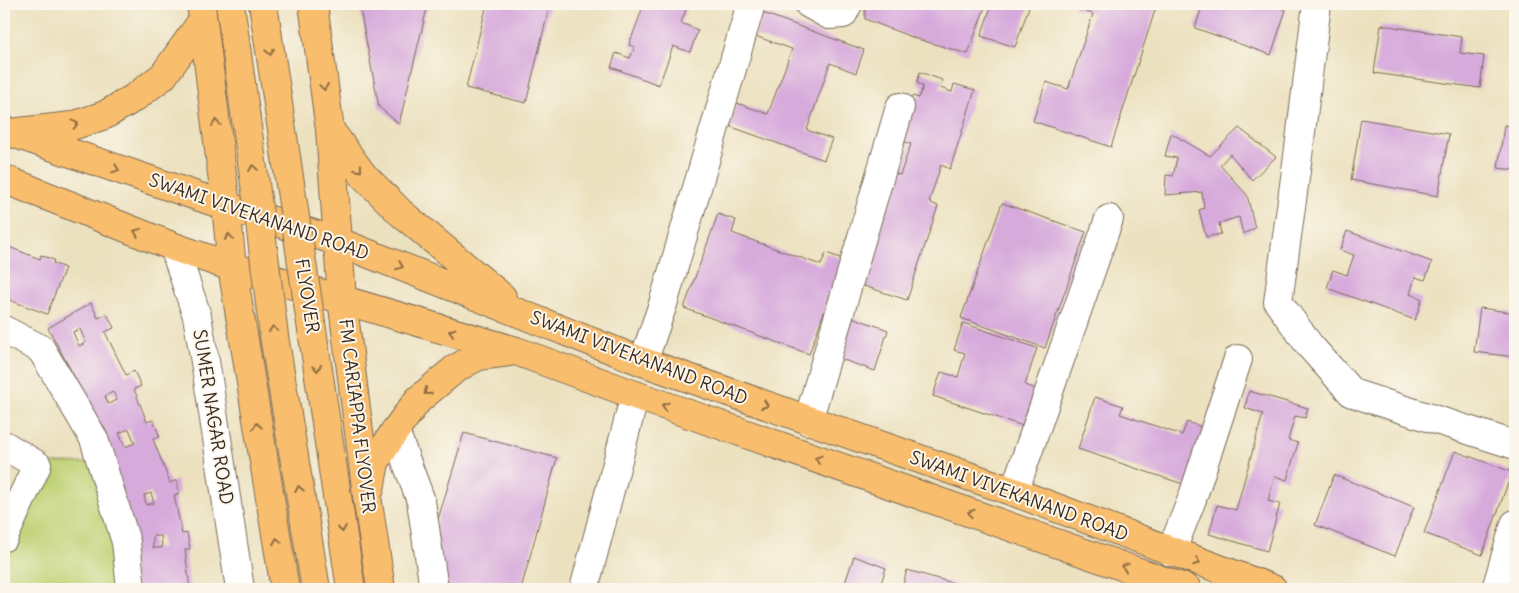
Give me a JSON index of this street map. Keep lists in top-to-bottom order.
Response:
{
  "streets": {
    "main road": ["SWAMI VIVEKANAND ROAD", "FLYOVER", "FM CARIAPPA FLYOVER"],
    "street": ["SUMER NAGAR ROAD"]
  },
  "crossings": [
    ["SWAMI VIVEKANAND ROAD", "FM CARIAPPA FLYOVER"],
    ["SWAMI VIVEKANAND ROAD", "SUMER NAGAR ROAD"]
  ]
}
